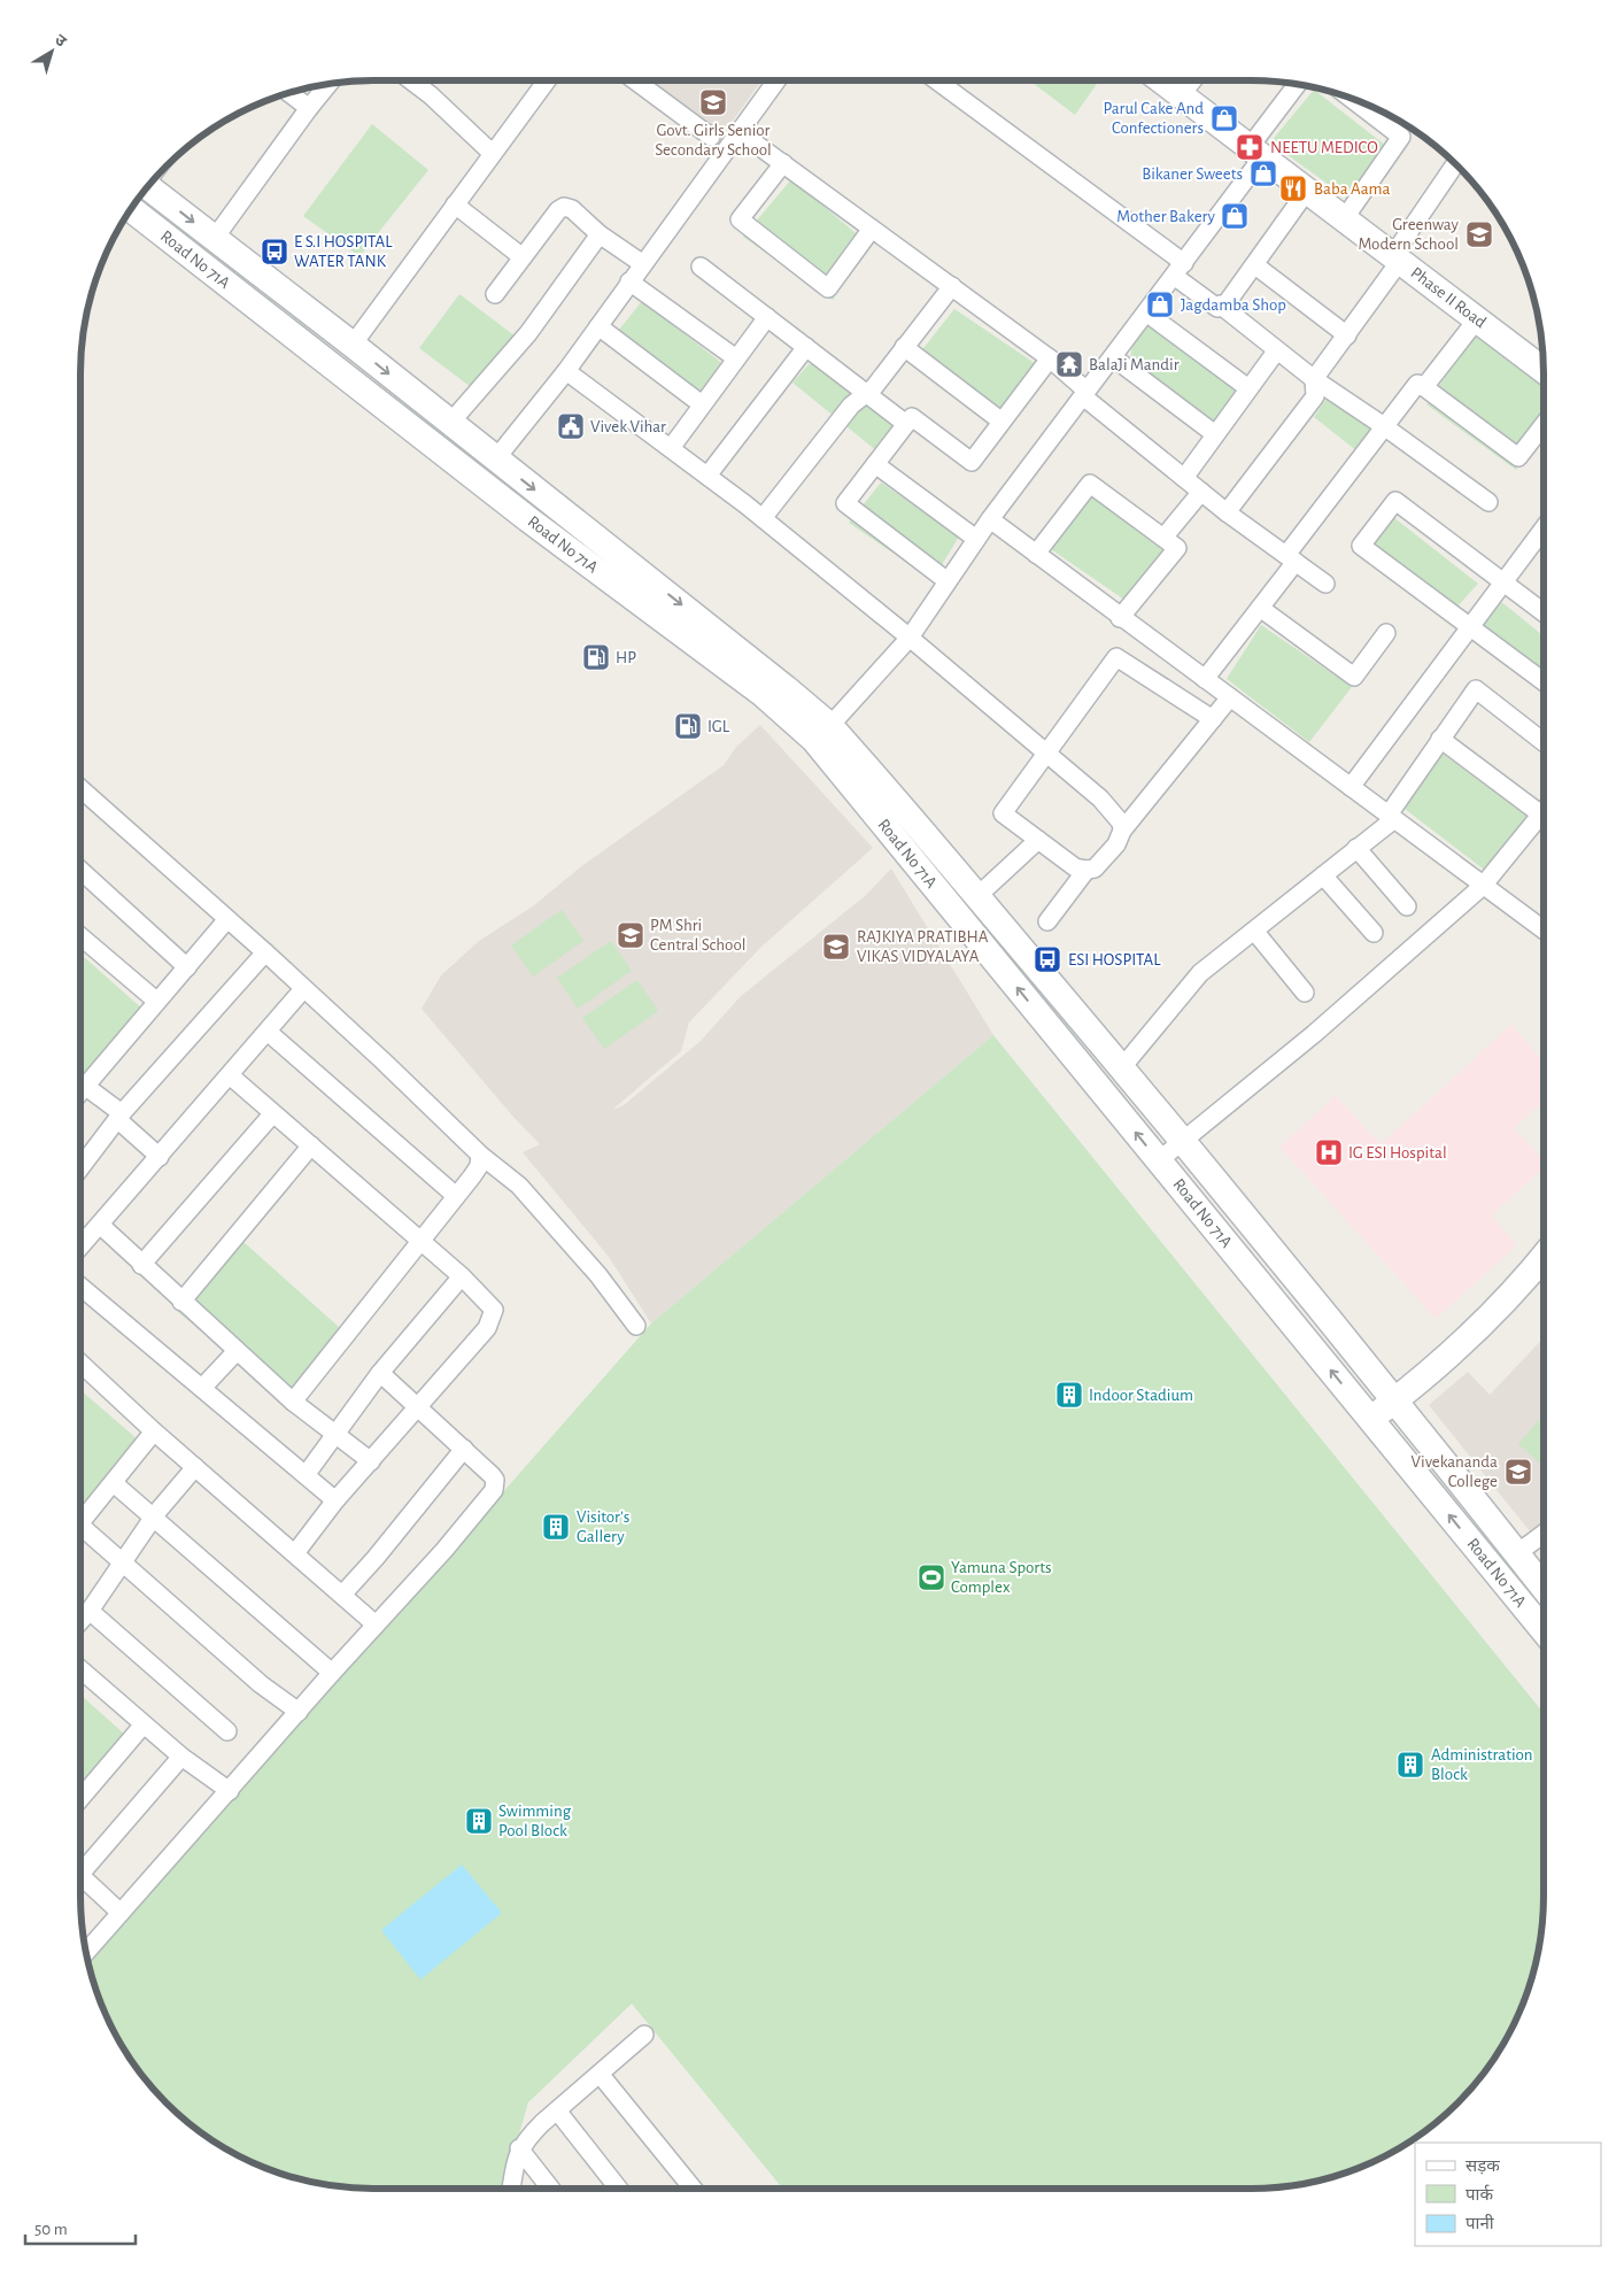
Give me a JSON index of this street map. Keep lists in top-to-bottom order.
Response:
{
  "streets": {
    "street": ["Road No 71A", "Phase II Road"]
  },
  "places": {
    "school or university": [
      "Govt. Girls Senior Secondary School",
      "Greenway Modern School",
      "PM Shri Central School",
      "RAJKIYA PRATIBHA VIKAS VIDYALAYA",
      "Vivekananda College"
    ],
    "shop": [
      "Parul Cake And Confectioners",
      "Bikaner Sweets",
      "Mother Bakery",
      "Jagdamba Shop"
    ],
    "pharmacy": ["NEETU MEDICO"],
    "restaurant": ["Baba Aama"],
    "bus stop": ["E S.I HOSPITAL WATER TANK", "ESI HOSPITAL"],
    "temple": ["BalaJi Mandir"],
    "public building": ["Vivek Vihar"],
    "fuel station": ["HP", "IGL"],
    "hospital": ["IG ESI Hospital"],
    "building": [
      "Indoor Stadium",
      "Visitor's Gallery",
      "Administration Block",
      "Swimming Pool Block"
    ],
    "sports": ["Yamuna Sports Complex"]
  },
  "legend": ["सड़क", "पार्क", "पानी"],
  "scale_bar": "50 m",
  "north": "top right"
}
